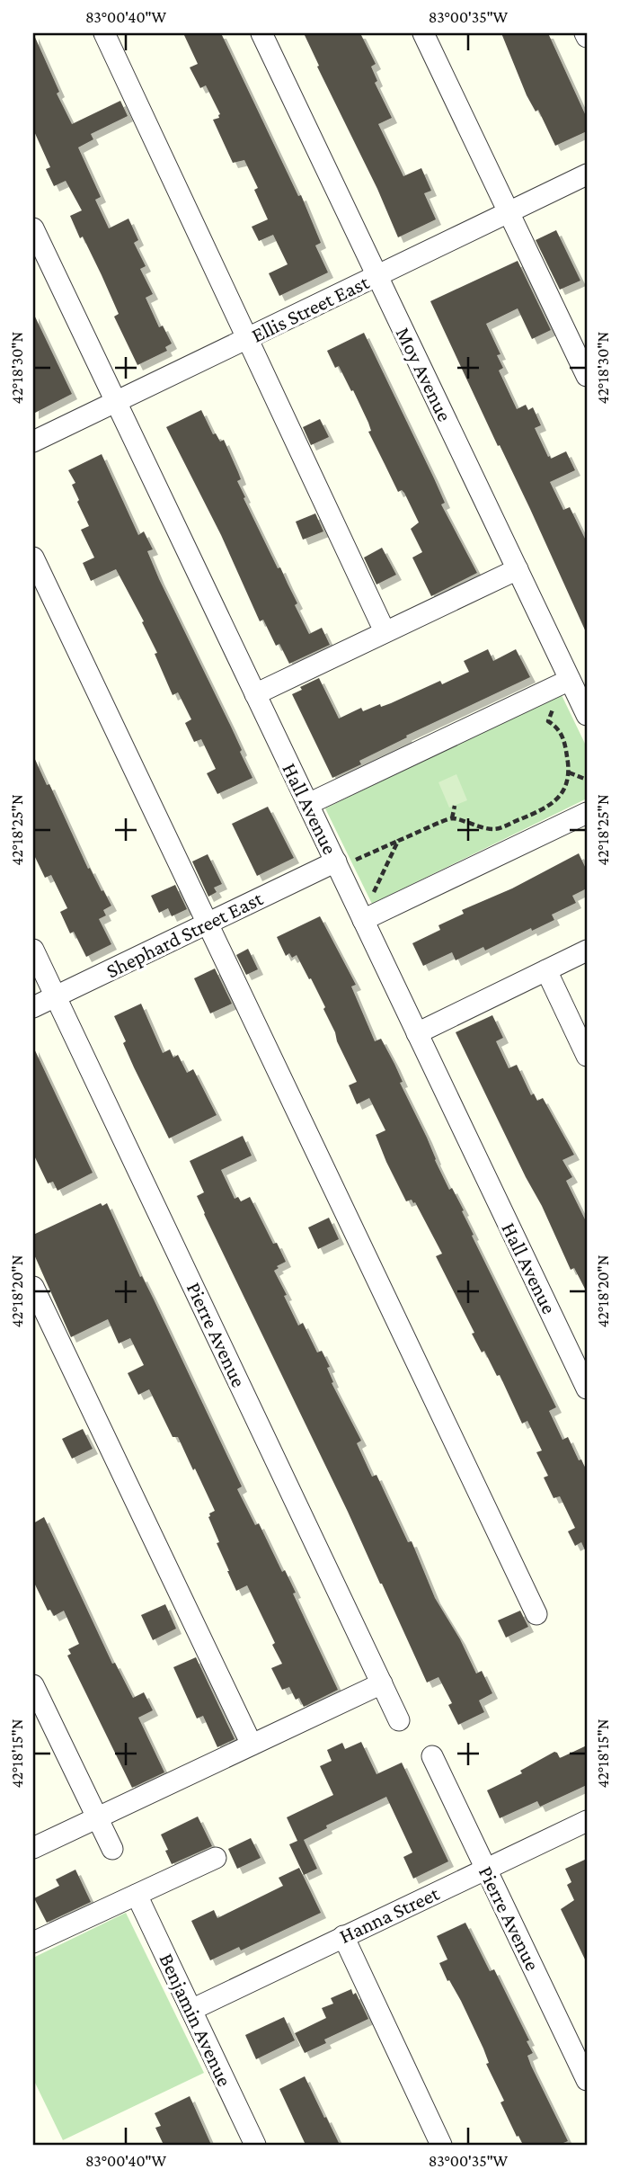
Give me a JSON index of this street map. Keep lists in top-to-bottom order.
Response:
{
  "streets": {
    "street": [
      "Ellis Street East",
      "Moy Avenue",
      "Hall Avenue",
      "Shephard Street East",
      "Pierre Avenue",
      "Hanna Street",
      "Benjamin Avenue"
    ]
  },
  "crossings": [
    ["Ellis Street East", "Moy Avenue"],
    ["Ellis Street East", "Hall Avenue"],
    ["Hall Avenue", "Shephard Street East"],
    ["Shephard Street East", "Pierre Avenue"],
    ["Pierre Avenue", "Hanna Street"],
    ["Hanna Street", "Benjamin Avenue"]
  ],
  "coordinates": [
    "83°00'40\"W",
    "83°00'35\"W",
    "42°18'30\"N",
    "42°18'25\"N",
    "42°18'20\"N",
    "42°18'15\"N"
  ]
}
